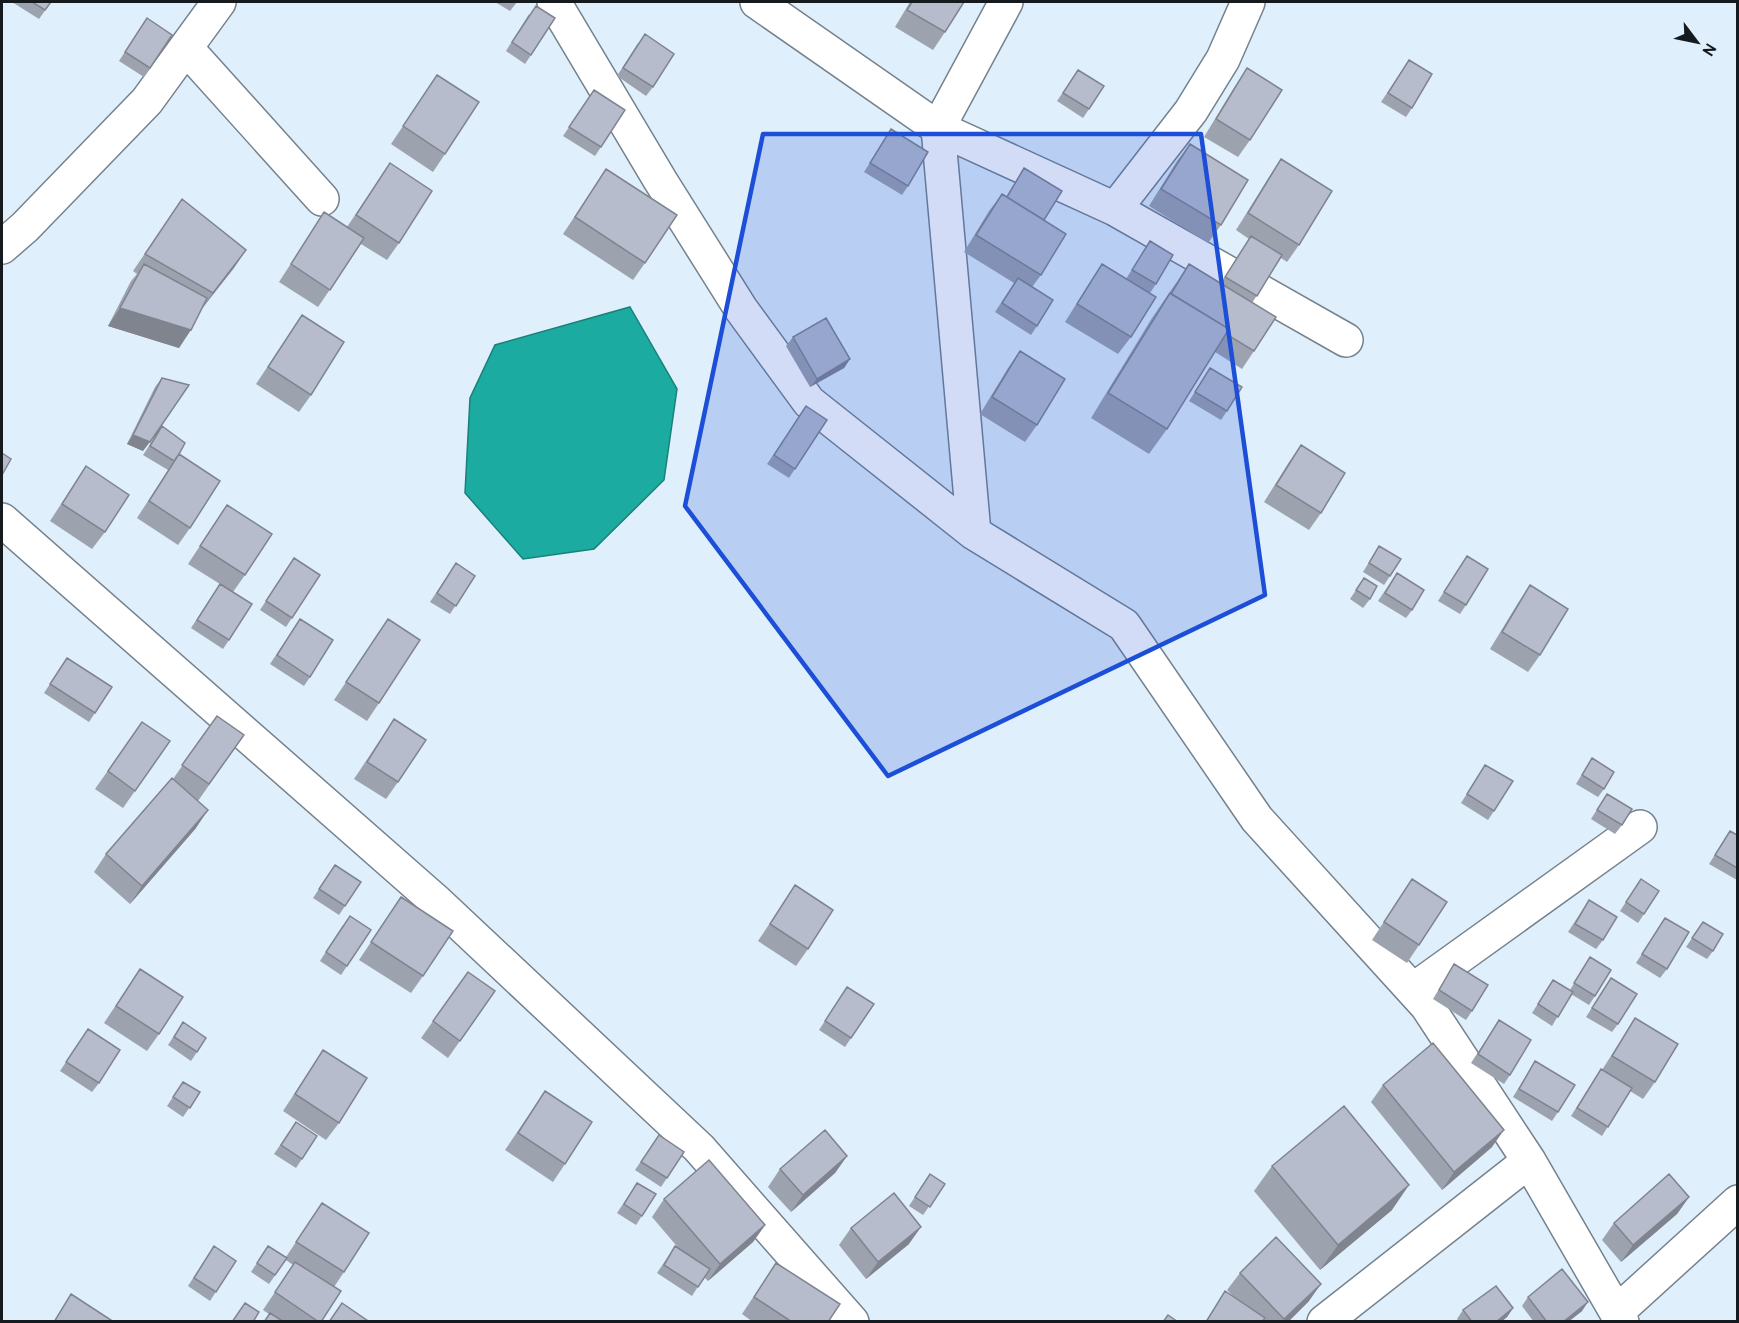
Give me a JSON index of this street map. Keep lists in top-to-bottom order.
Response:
{
  "north": "bottom right"
}
